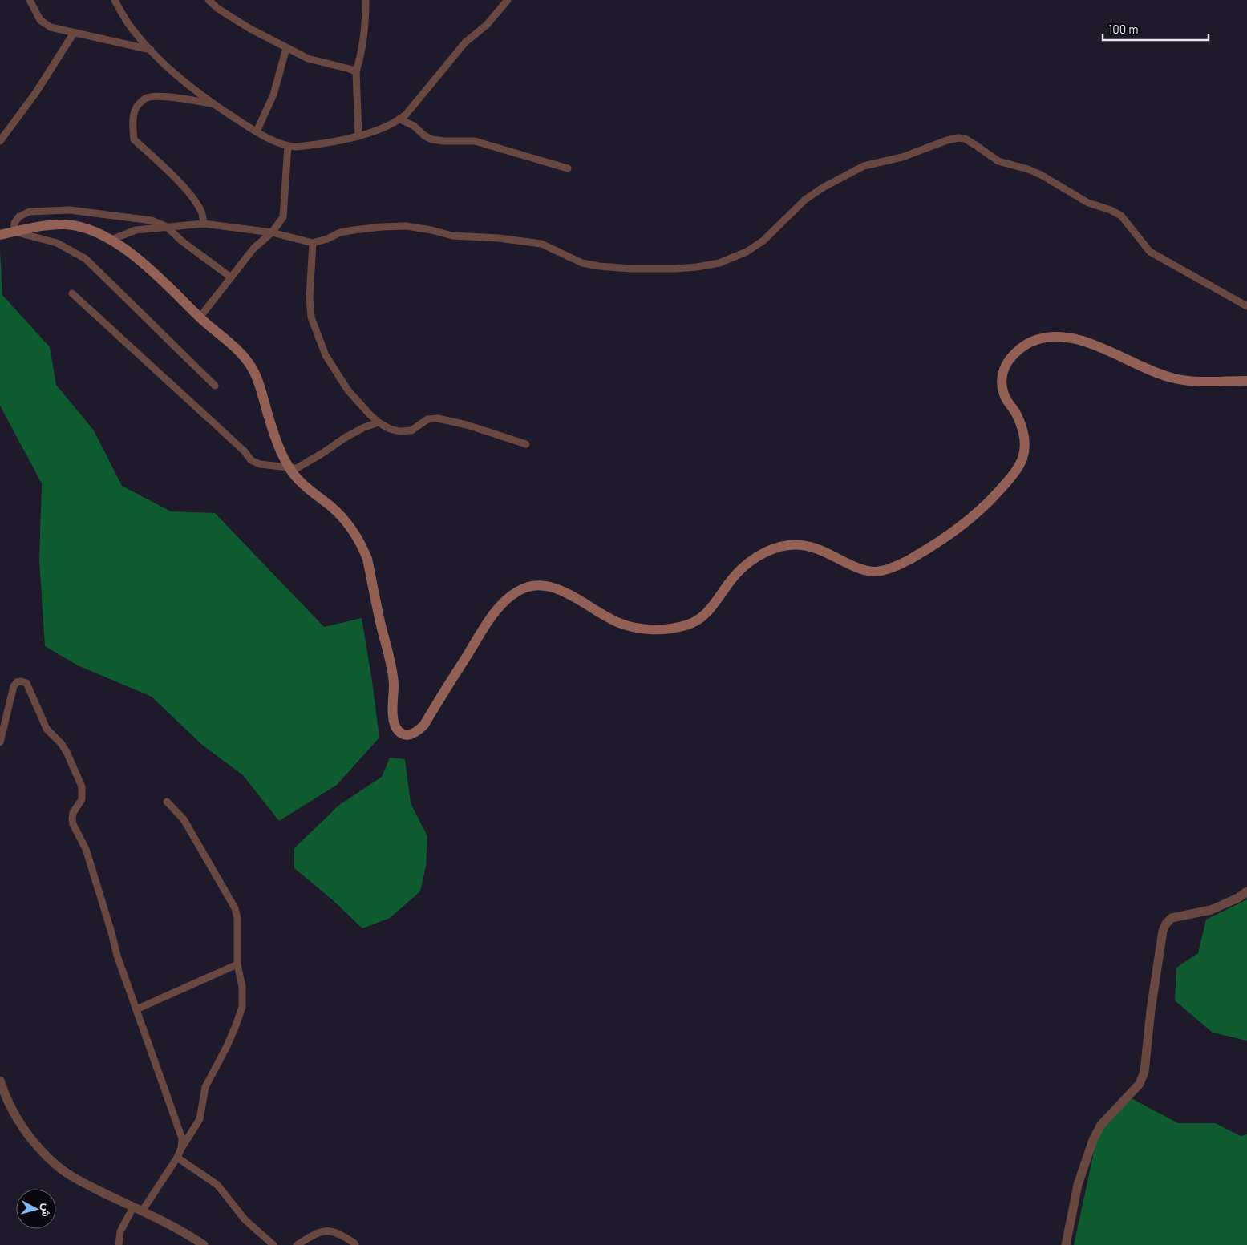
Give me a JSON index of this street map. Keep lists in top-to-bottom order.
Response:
{
  "scale_bar": "100 m",
  "north": "right"
}
